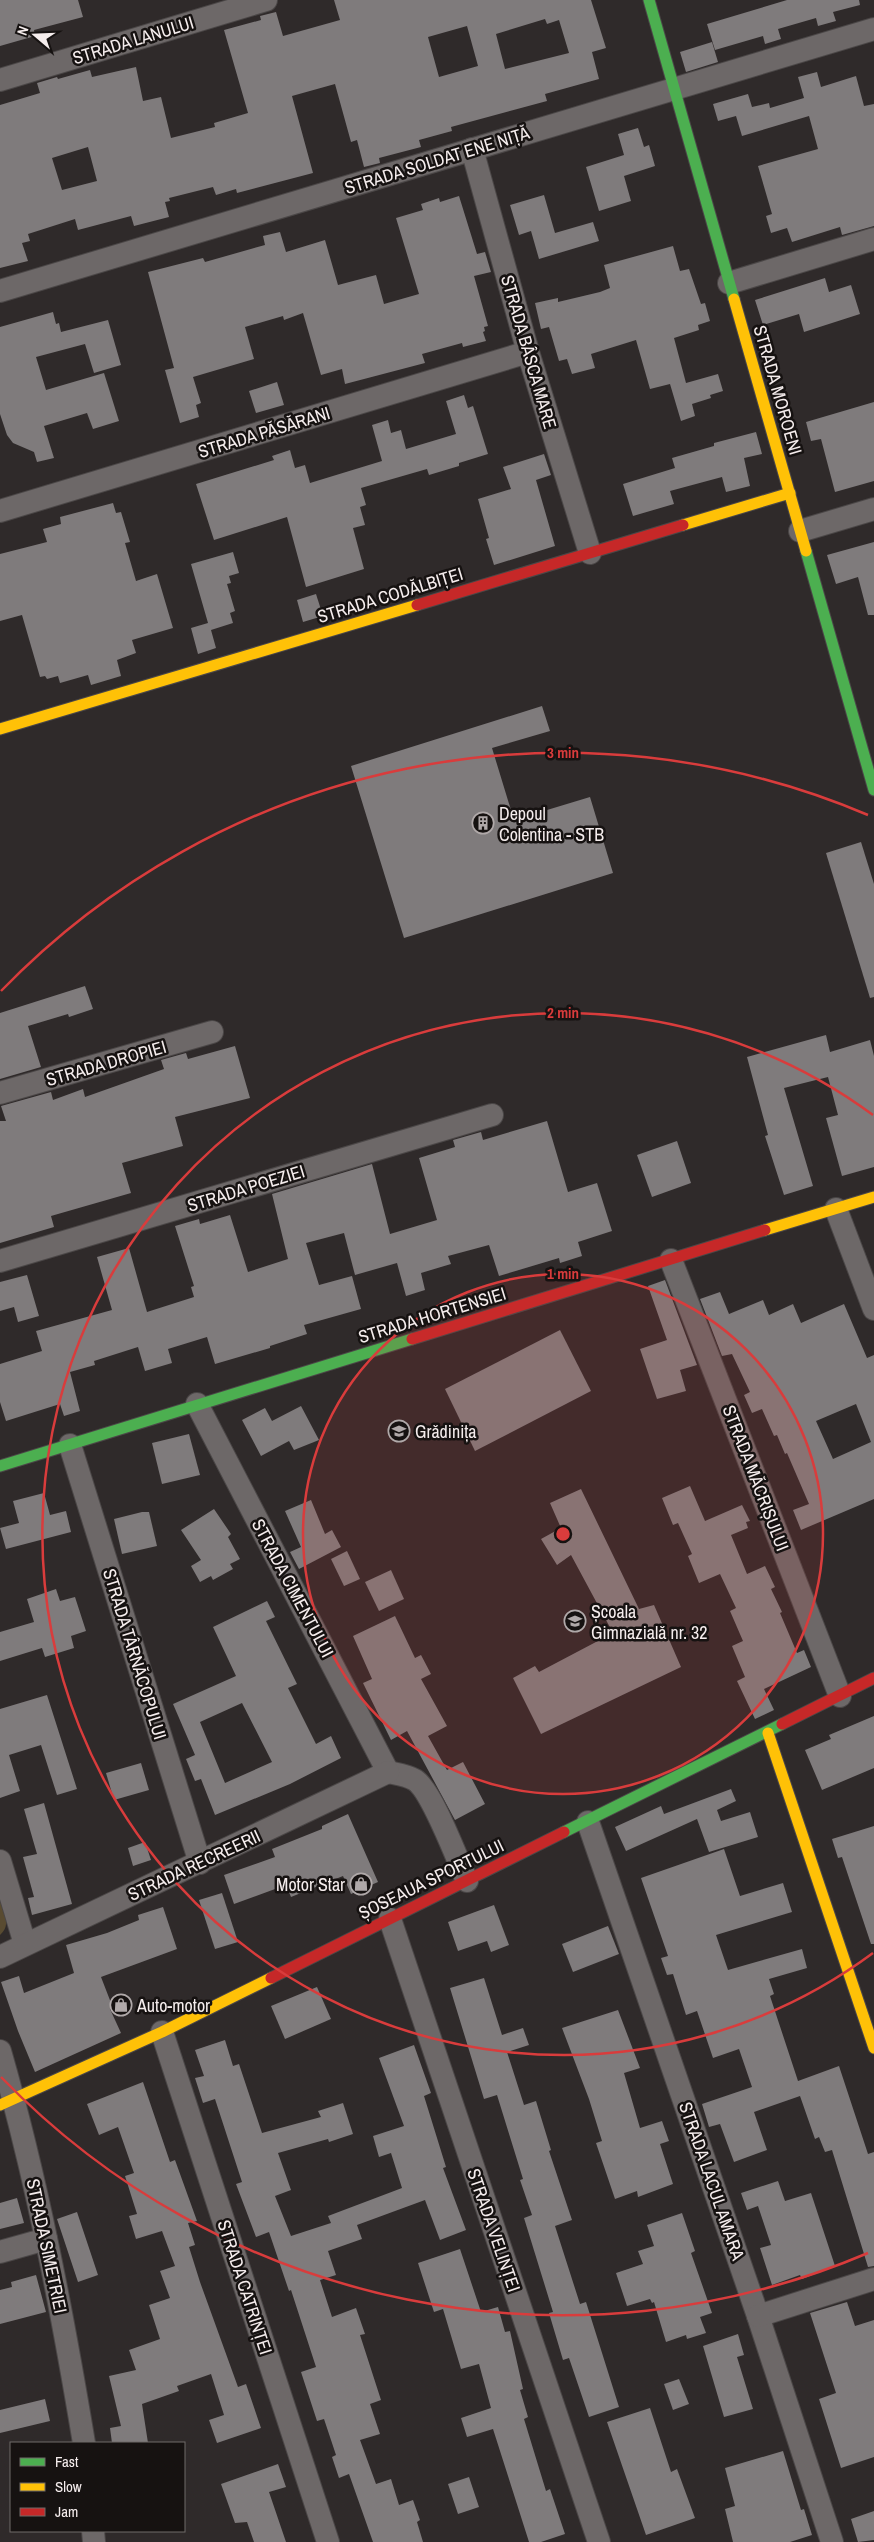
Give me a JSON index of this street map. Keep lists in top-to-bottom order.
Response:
{
  "streets": {
    "street": [
      "STRADA LANULUI",
      "STRADA SOLDAT ENE NIȚĂ",
      "STRADA BÂSCA MARE",
      "STRADA MOROENI",
      "STRADA PĂSĂRANI",
      "STRADA CODĂLBIȚEI",
      "STRADA DROPIEI",
      "STRADA POEZIEI",
      "STRADA HORTENSIEI",
      "STRADA MĂCRIȘULUI",
      "STRADA CIMENTULUI",
      "STRADA TÂRNĂCOPULUI",
      "STRADA RECREERII",
      "ȘOSEAUA SPORTULUI",
      "STRADA LACUL AMARA",
      "STRADA VELINȚEI",
      "STRADA SIMETRIEI",
      "STRADA CATRINȚEI"
    ]
  },
  "crossings": [
    ["STRADA SOLDAT ENE NIȚĂ", "STRADA BÂSCA MARE"],
    ["STRADA SOLDAT ENE NIȚĂ", "STRADA MOROENI"],
    ["STRADA BÂSCA MARE", "STRADA PĂSĂRANI"],
    ["STRADA BÂSCA MARE", "STRADA CODĂLBIȚEI"],
    ["STRADA MOROENI", "STRADA CODĂLBIȚEI"],
    ["STRADA HORTENSIEI", "STRADA MĂCRIȘULUI"],
    ["STRADA HORTENSIEI", "STRADA CIMENTULUI"],
    ["STRADA HORTENSIEI", "STRADA TÂRNĂCOPULUI"],
    ["STRADA MĂCRIȘULUI", "ȘOSEAUA SPORTULUI"],
    ["STRADA CIMENTULUI", "STRADA RECREERII"],
    ["STRADA TÂRNĂCOPULUI", "STRADA RECREERII"],
    ["ȘOSEAUA SPORTULUI", "STRADA LACUL AMARA"],
    ["ȘOSEAUA SPORTULUI", "STRADA VELINȚEI"],
    ["ȘOSEAUA SPORTULUI", "STRADA SIMETRIEI"],
    ["ȘOSEAUA SPORTULUI", "STRADA CATRINȚEI"]
  ],
  "places": {
    "building": ["Depoul Colentina - STB"],
    "school or university": ["Grădinița", "Școala Gimnazială nr. 32"],
    "shop": ["Motor Star", "Auto-motor"]
  },
  "legend": ["Fast", "Slow", "Jam"],
  "north": "left",
  "rings": ["3 min", "2 min", "1 min"]
}
